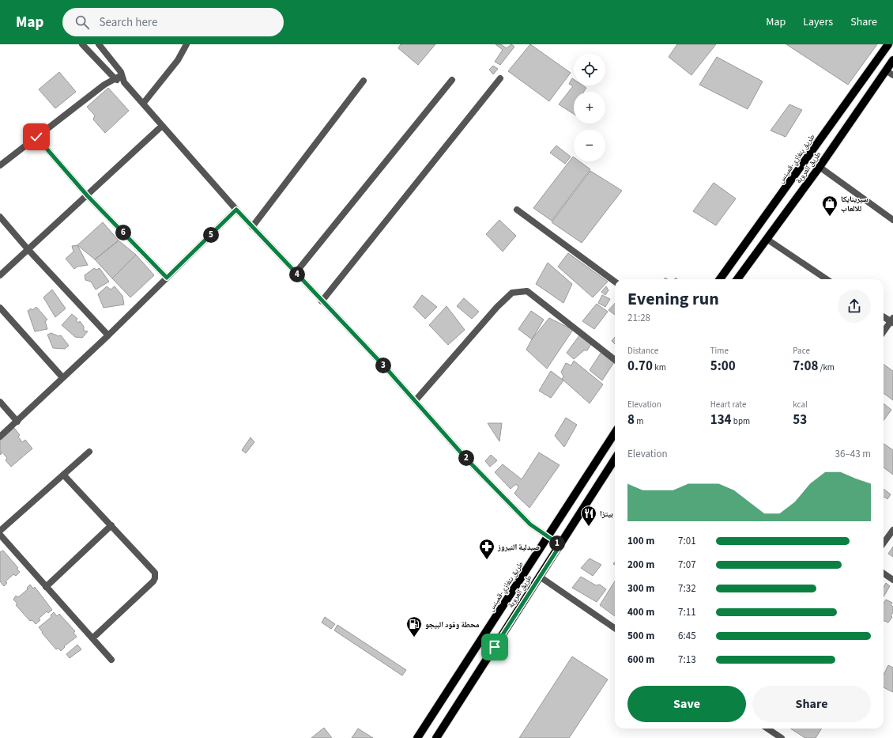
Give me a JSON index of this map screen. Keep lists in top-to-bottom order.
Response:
{
  "streets": {
    "main road": ["طريق بنغازي-قمينس", "طريق العروبة"]
  },
  "places": {
    "shop": ["سيرينايكا للالعاب"],
    "restaurant": ["بيتزا"],
    "pharmacy": ["صيدلية النيروز"],
    "fuel station": ["محطة وقود البيجو"]
  },
  "page": {
    "header": "Map",
    "search": "Search here",
    "nav": ["Map", "Layers", "Share"],
    "map_buttons": ["+", "−"],
    "pins": [
      "6",
      "5",
      "4",
      "3",
      "2",
      "1"
    ],
    "heading": ["Evening run", "21:28"],
    "stats": [
      ["Distance", "0.70 km"],
      ["Time", "5:00"],
      ["Pace", "7:08 /km"],
      ["Elevation", "8 m"],
      ["Heart rate", "134 bpm"],
      ["kcal", "53"]
    ],
    "chart": ["Elevation", "36–43 m"],
    "list": [
      {
        "name": "100 m",
        "note": "7:01"
      },
      {
        "name": "200 m",
        "note": "7:07"
      },
      {
        "name": "300 m",
        "note": "7:32"
      },
      {
        "name": "400 m",
        "note": "7:11"
      },
      {
        "name": "500 m",
        "note": "6:45"
      },
      {
        "name": "600 m",
        "note": "7:13"
      }
    ],
    "buttons": ["Save", "Share"]
  }
}
